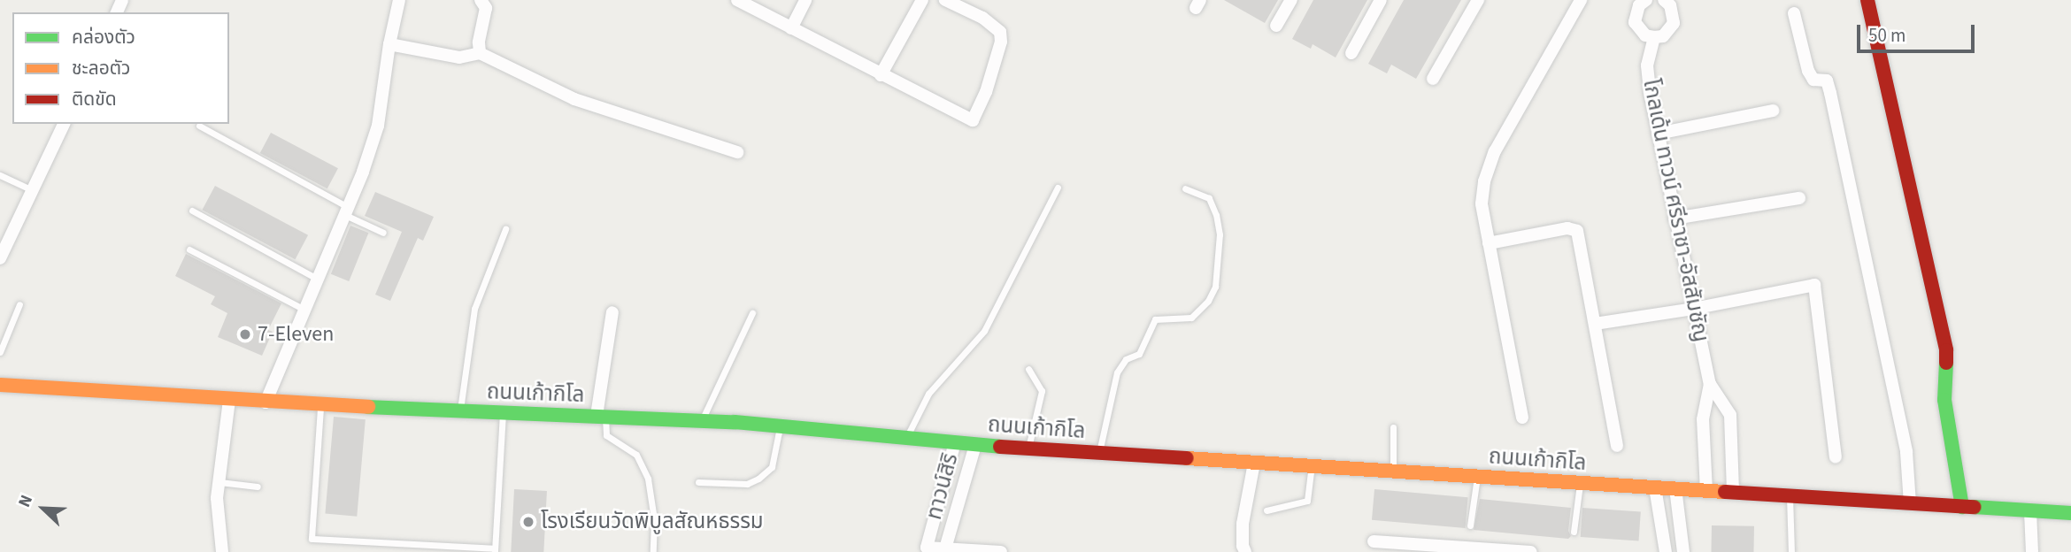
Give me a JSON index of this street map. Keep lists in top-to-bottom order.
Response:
{
  "streets": {
    "main road": ["ถนนเก้ากิโล"],
    "street": ["โกลเด้น ทาวน์ ศรีราชา-อัสสัมชัญ", "ทาวน์สิริ"]
  },
  "crossings": [
    ["โกลเด้น ทาวน์ ศรีราชา-อัสสัมชัญ", "ถนนเก้ากิโล"],
    ["ถนนเก้ากิโล", "ทาวน์สิริ"]
  ],
  "places": ["7-Eleven", "โรงเรียนวัดพิบูลสัณหธรรม"],
  "legend": ["คล่องตัว", "ชะลอตัว", "ติดขัด"],
  "scale_bar": "50 m",
  "north": "top left"
}
